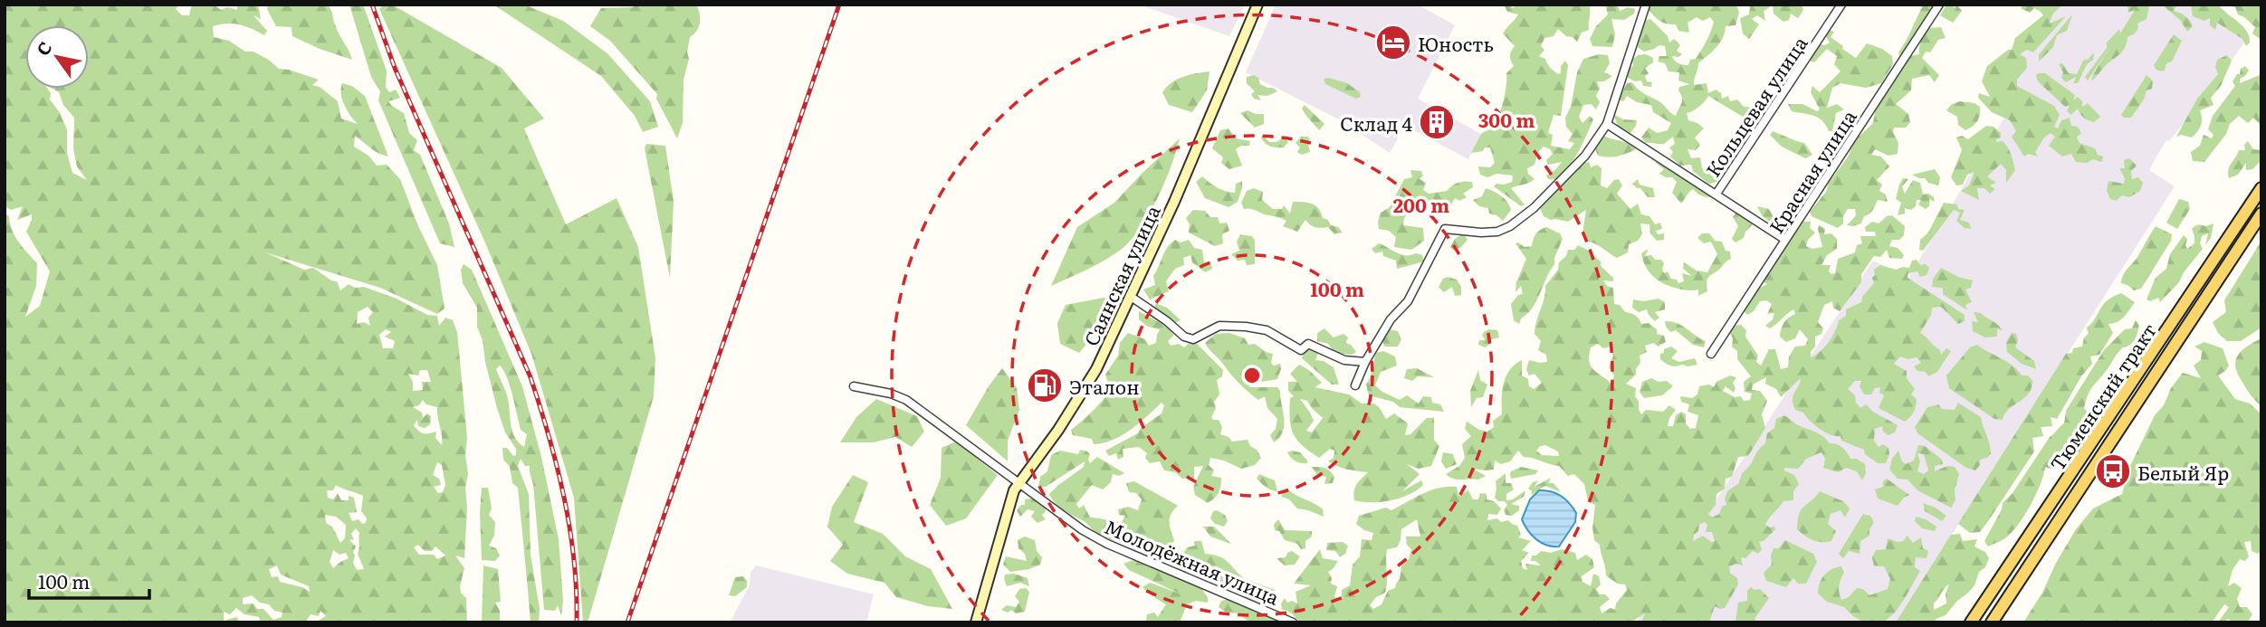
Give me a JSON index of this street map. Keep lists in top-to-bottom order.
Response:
{
  "streets": {
    "main road": ["Тюменский тракт"],
    "street": [
      "Кольцевая улица",
      "Красная улица",
      "Саянская улица",
      "Молодёжная улица"
    ]
  },
  "crossings": [
    ["Саянская улица", "Молодёжная улица"]
  ],
  "places": {
    "hotel": ["Юность"],
    "building": ["Склад 4"],
    "fuel station": ["Эталон"],
    "bus stop": ["Белый Яр"]
  },
  "scale_bar": "100 m",
  "north": "top left",
  "rings": ["300 m", "200 m", "100 m"]
}
